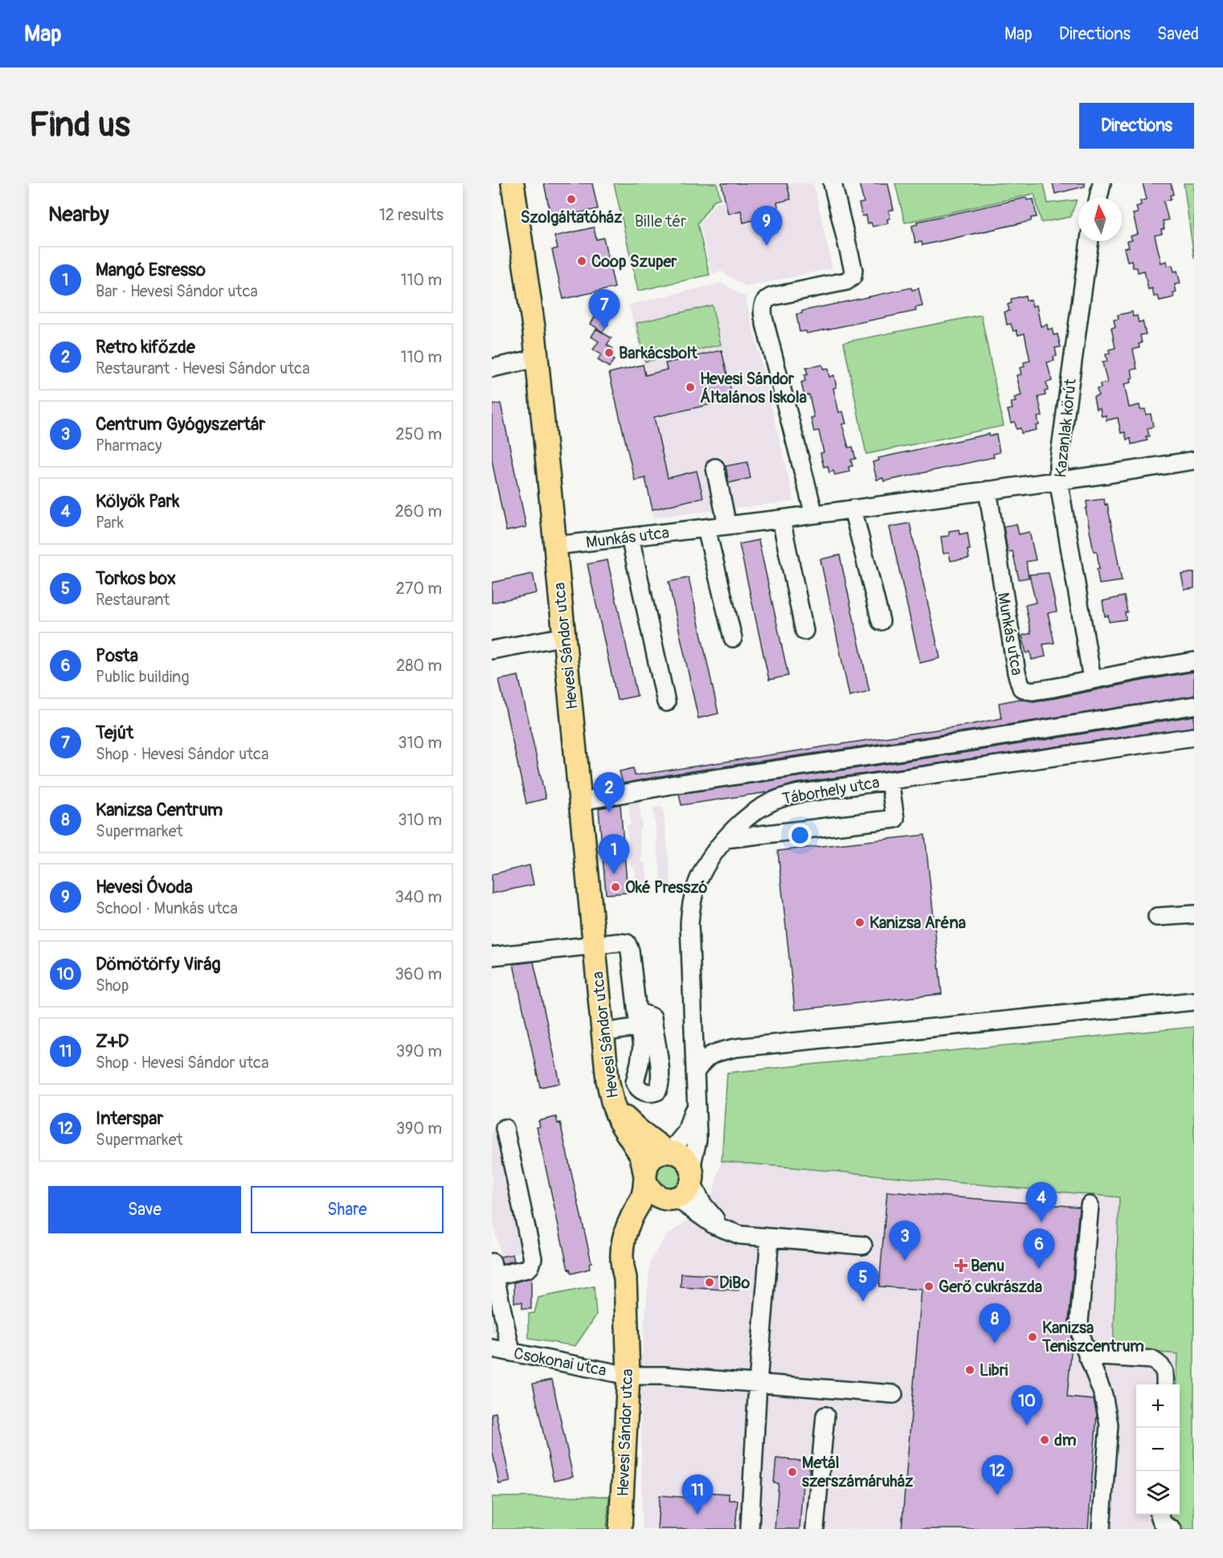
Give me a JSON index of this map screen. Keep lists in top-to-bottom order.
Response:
{
  "streets": {
    "main road": ["Hevesi Sándor utca"],
    "street": [
      "Kazanlak körút",
      "Munkás utca",
      "Táborhely utca",
      "Csokonai utca"
    ]
  },
  "crossings": [
    ["Kazanlak körút", "Munkás utca"],
    ["Munkás utca", "Hevesi Sándor utca"],
    ["Hevesi Sándor utca", "Táborhely utca"],
    ["Hevesi Sándor utca", "Csokonai utca"]
  ],
  "parks": ["Bille tér"],
  "places": {
    "other": [
      "Szolgáltatóház",
      "Coop Szuper",
      "Barkácsbolt",
      "Hevesi Sándor Általános Iskola",
      "Oké Presszó",
      "Kanizsa Aréna",
      "DiBo",
      "Gerő cukrászda",
      "Kanizsa Teniszcentrum",
      "Libri",
      "dm",
      "Metál szerszámáruház"
    ],
    "health": ["Benu"]
  },
  "north": "top",
  "page": {
    "header": "Map",
    "nav": ["Map", "Directions", "Saved"],
    "buttons": [
      "Directions",
      ["Save", "Share"]
    ],
    "title": "Find us",
    "heading": ["Nearby", "12 results"],
    "pins": [
      "9",
      "7",
      "2",
      "1",
      "4",
      "3",
      "6",
      "5",
      "8",
      "10",
      "12",
      "11"
    ],
    "list": [
      {
        "mark": "1",
        "name": "Mangó Esresso",
        "note": "Bar · Hevesi Sándor utca",
        "value": "110 m"
      },
      {
        "mark": "2",
        "name": "Retro kifőzde",
        "note": "Restaurant · Hevesi Sándor utca",
        "value": "110 m"
      },
      {
        "mark": "3",
        "name": "Centrum Gyógyszertár",
        "note": "Pharmacy",
        "value": "250 m"
      },
      {
        "mark": "4",
        "name": "Kölyök Park",
        "note": "Park",
        "value": "260 m"
      },
      {
        "mark": "5",
        "name": "Torkos box",
        "note": "Restaurant",
        "value": "270 m"
      },
      {
        "mark": "6",
        "name": "Posta",
        "note": "Public building",
        "value": "280 m"
      },
      {
        "mark": "7",
        "name": "Tejút",
        "note": "Shop · Hevesi Sándor utca",
        "value": "310 m"
      },
      {
        "mark": "8",
        "name": "Kanizsa Centrum",
        "note": "Supermarket",
        "value": "310 m"
      },
      {
        "mark": "9",
        "name": "Hevesi Óvoda",
        "note": "School · Munkás utca",
        "value": "340 m"
      },
      {
        "mark": "10",
        "name": "Dömötörfy Virág",
        "note": "Shop",
        "value": "360 m"
      },
      {
        "mark": "11",
        "name": "Z+D",
        "note": "Shop · Hevesi Sándor utca",
        "value": "390 m"
      },
      {
        "mark": "12",
        "name": "Interspar",
        "note": "Supermarket",
        "value": "390 m"
      }
    ],
    "map_buttons": ["+", "−"]
  }
}
